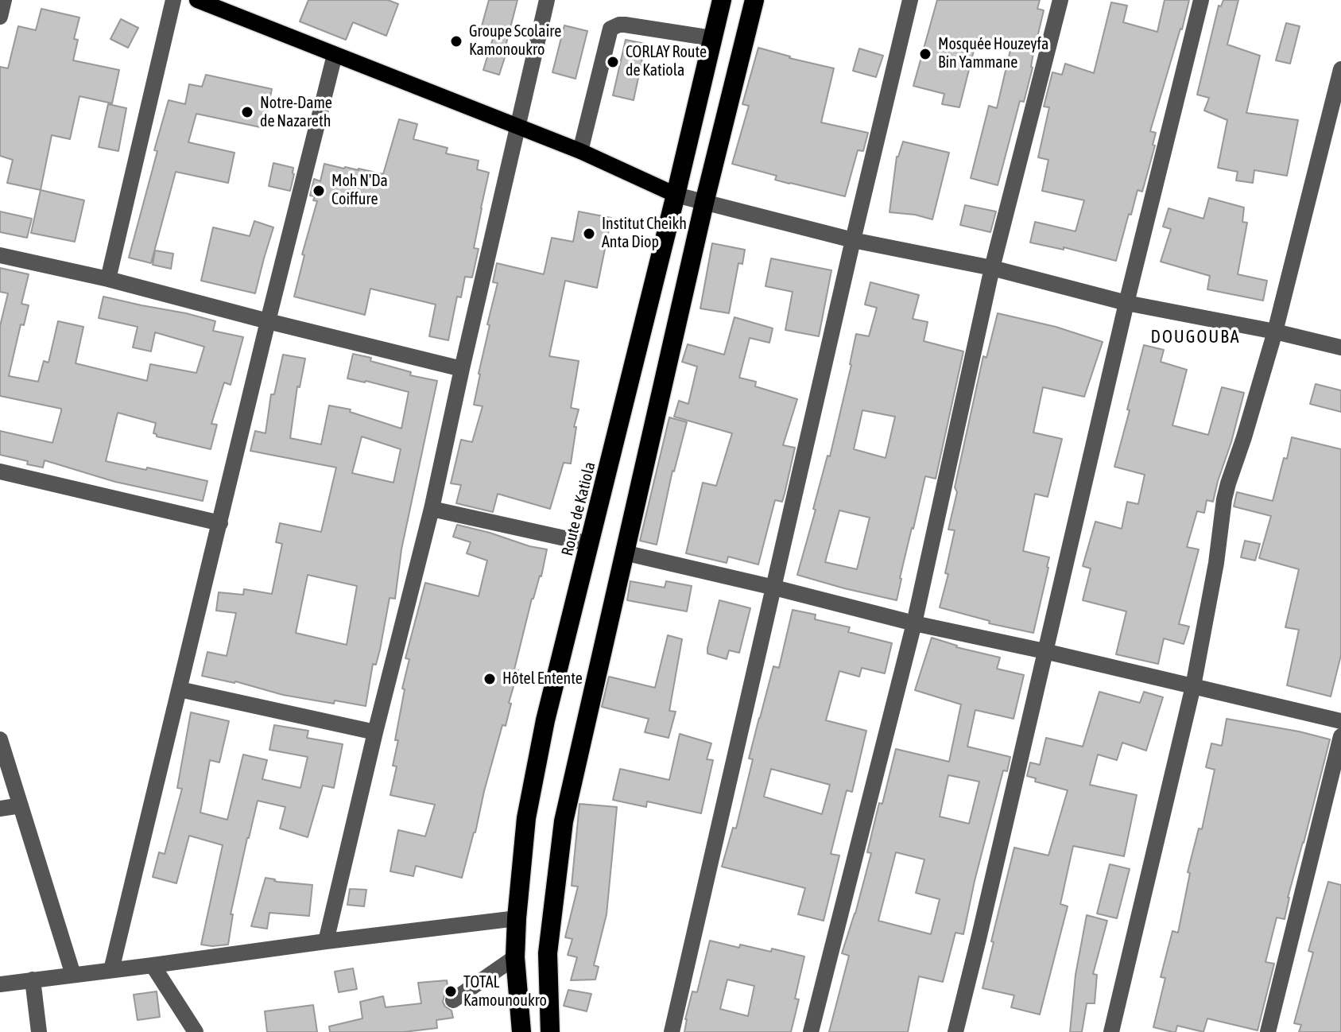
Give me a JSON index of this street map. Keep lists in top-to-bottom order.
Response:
{
  "streets": {
    "highway": ["Route de Katiola"]
  },
  "districts": ["DOUGOUBA"],
  "places": [
    "Groupe Scolaire Kamonoukro",
    "Mosquée Houzeyfa Bin Yammane",
    "CORLAY Route de Katiola",
    "Notre-Dame de Nazareth",
    "Moh N'Da Coiffure",
    "Institut Cheikh Anta Diop",
    "Hôtel Entente",
    "TOTAL Kamounoukro"
  ]
}
